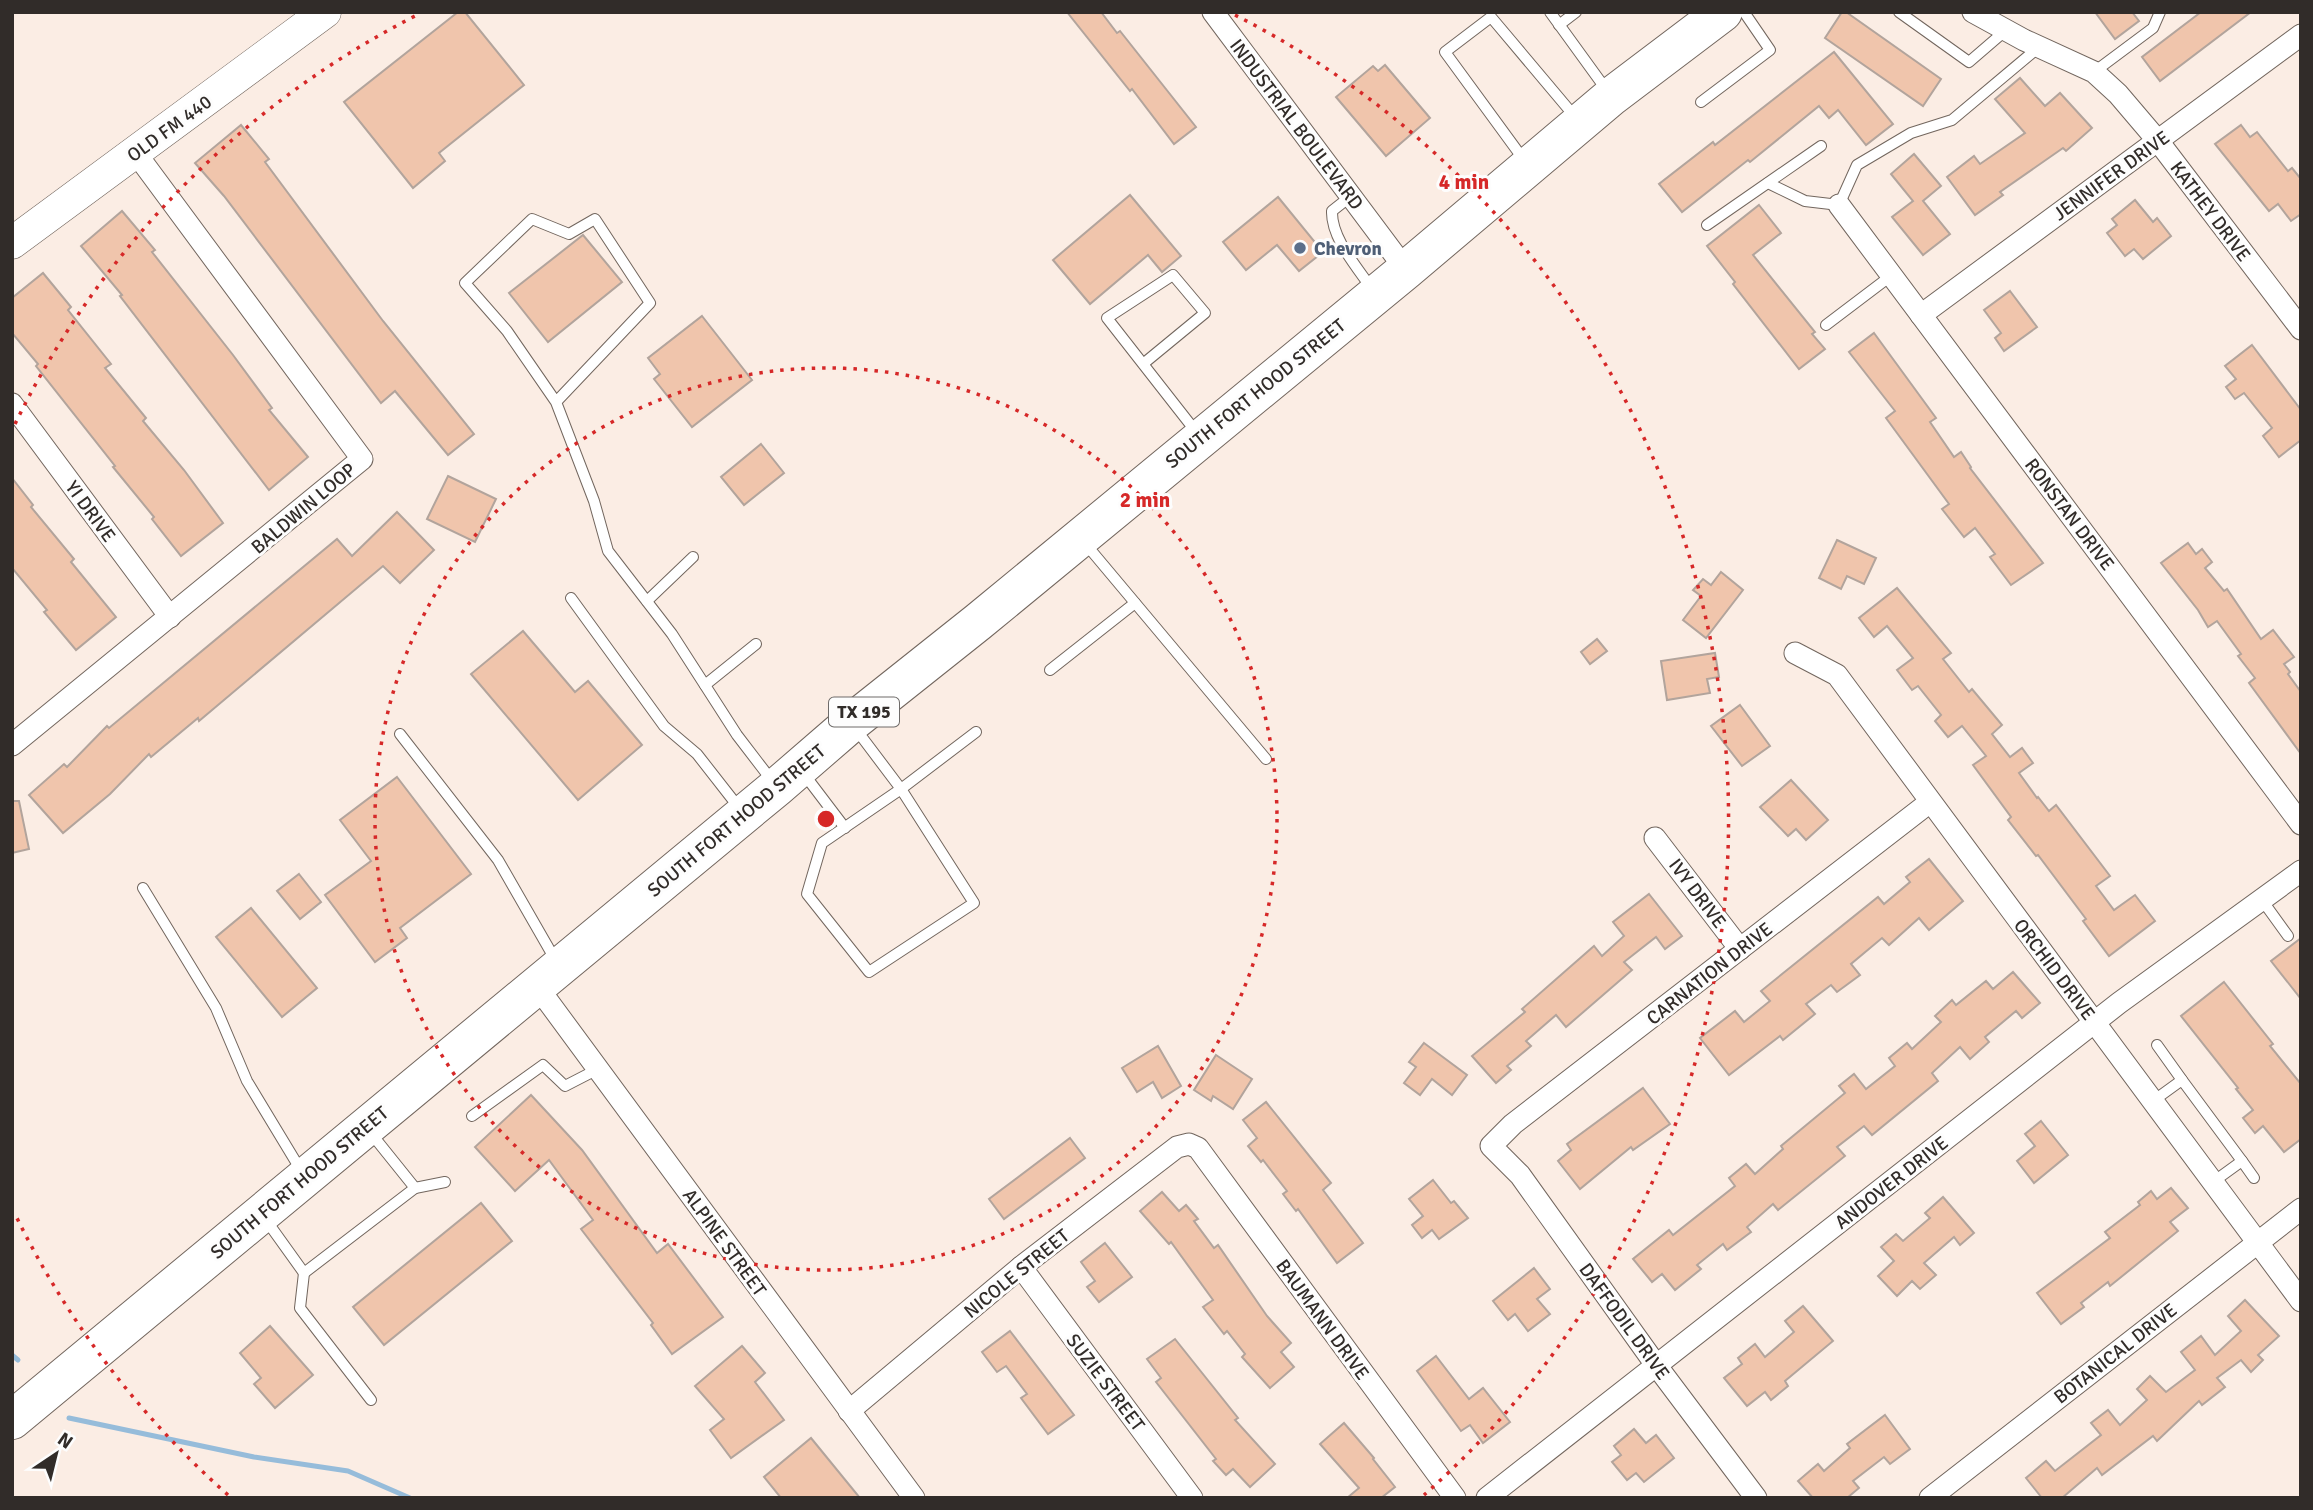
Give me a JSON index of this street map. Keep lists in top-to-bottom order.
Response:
{
  "streets": {
    "highway": ["SOUTH FORT HOOD STREET", "TX 195"],
    "street": [
      "INDUSTRIAL BOULEVARD",
      "OLD FM 440",
      "JENNIFER DRIVE",
      "KATHEY DRIVE",
      "BALDWIN LOOP",
      "YI DRIVE",
      "RONSTAN DRIVE",
      "IVY DRIVE",
      "ORCHID DRIVE",
      "CARNATION DRIVE",
      "ANDOVER DRIVE",
      "ALPINE STREET",
      "NICOLE STREET",
      "BAUMANN DRIVE",
      "DAFFODIL DRIVE",
      "BOTANICAL DRIVE",
      "SUZIE STREET"
    ]
  },
  "crossings": [
    ["INDUSTRIAL BOULEVARD", "SOUTH FORT HOOD STREET"],
    ["OLD FM 440", "BALDWIN LOOP"],
    ["JENNIFER DRIVE", "KATHEY DRIVE"],
    ["JENNIFER DRIVE", "RONSTAN DRIVE"],
    ["SOUTH FORT HOOD STREET", "ALPINE STREET"],
    ["BALDWIN LOOP", "YI DRIVE"],
    ["IVY DRIVE", "CARNATION DRIVE"],
    ["ORCHID DRIVE", "CARNATION DRIVE"],
    ["ORCHID DRIVE", "ANDOVER DRIVE"],
    ["ORCHID DRIVE", "BOTANICAL DRIVE"],
    ["CARNATION DRIVE", "DAFFODIL DRIVE"],
    ["ANDOVER DRIVE", "DAFFODIL DRIVE"],
    ["ALPINE STREET", "NICOLE STREET"],
    ["NICOLE STREET", "BAUMANN DRIVE"],
    ["NICOLE STREET", "SUZIE STREET"]
  ],
  "places": ["Chevron"],
  "north": "top right",
  "rings": ["4 min", "2 min"]
}
